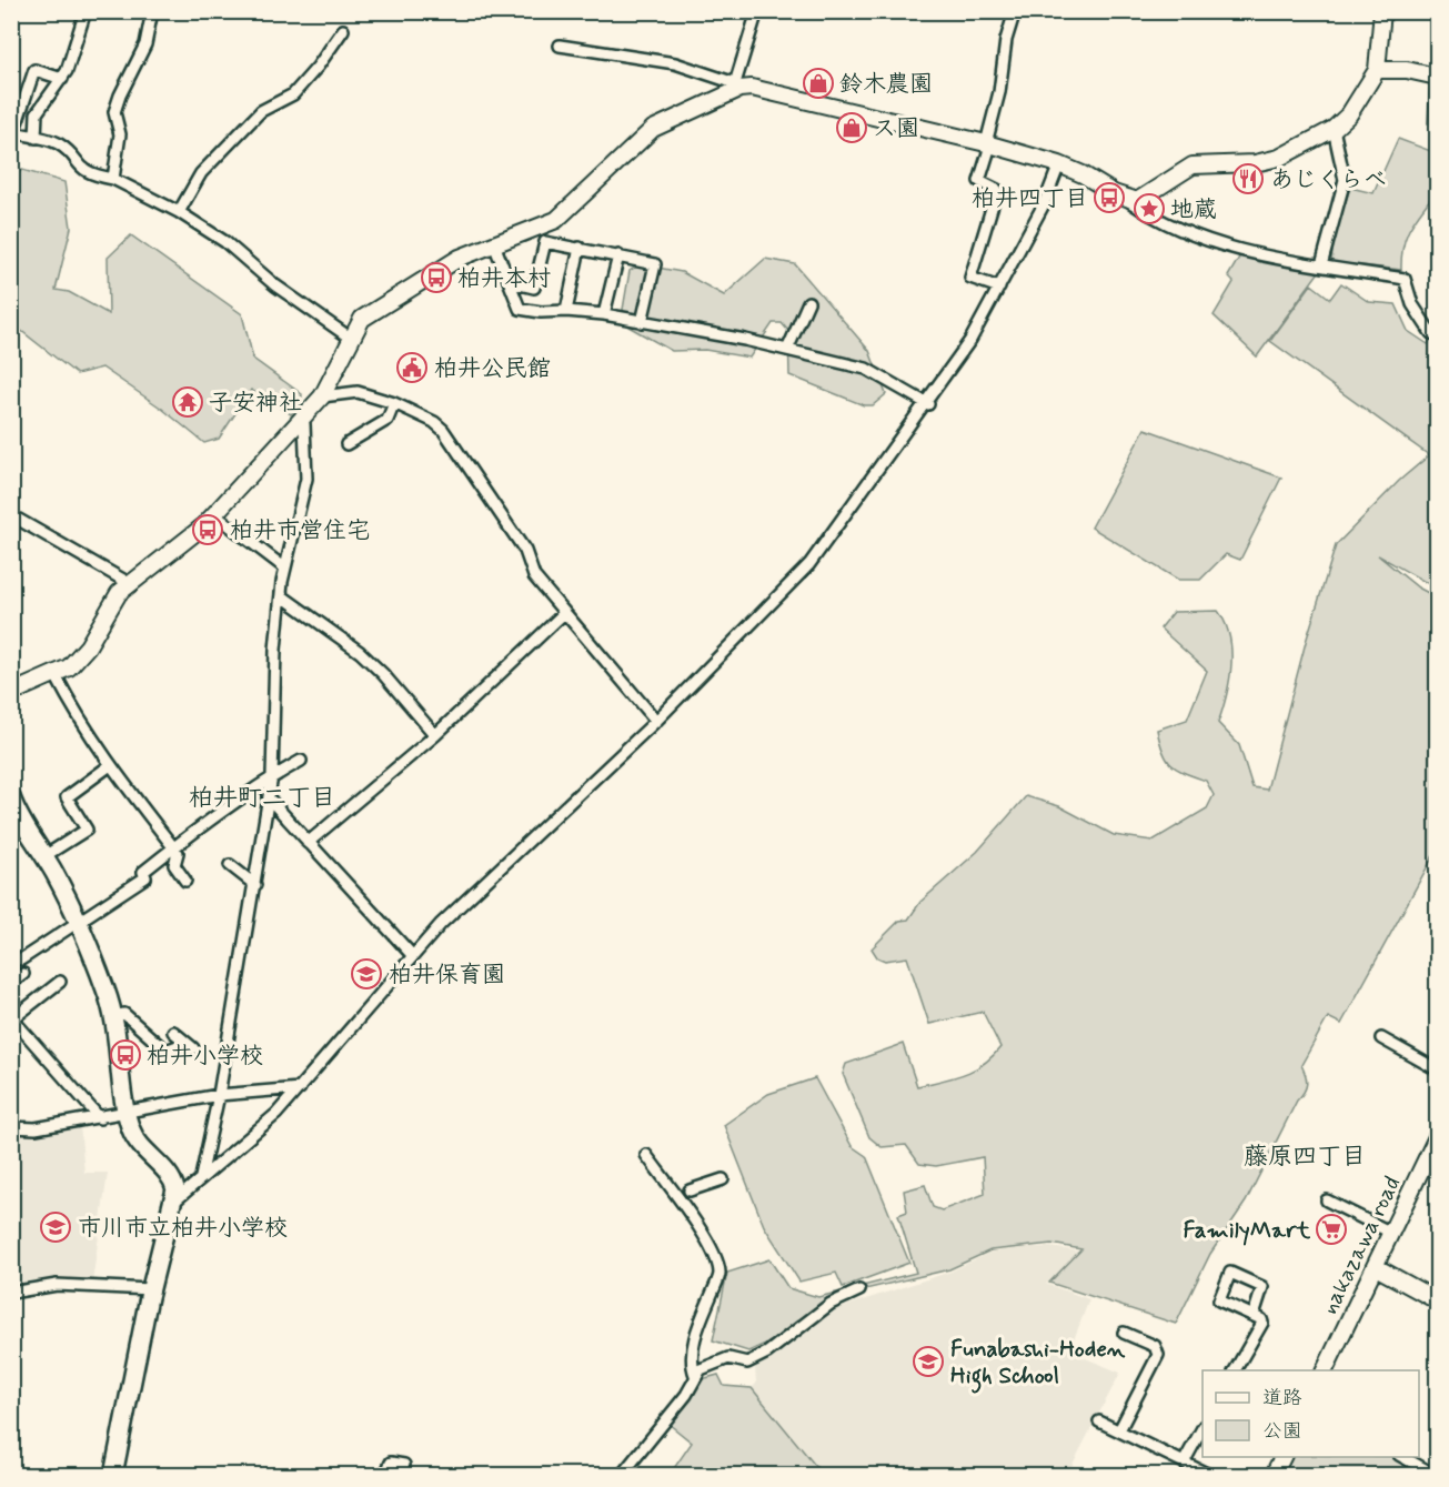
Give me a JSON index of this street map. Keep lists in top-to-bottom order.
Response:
{
  "streets": {
    "street": ["nakazawa road"]
  },
  "districts": ["柏井町二丁目", "藤原四丁目"],
  "places": {
    "shop": ["鈴木農園", "ス園"],
    "restaurant": ["あじくらべ"],
    "bus stop": [
      "柏井四丁目",
      "柏井本村",
      "柏井市営住宅",
      "柏井小学校"
    ],
    "place": ["地蔵"],
    "public building": ["柏井公民館"],
    "temple": ["子安神社"],
    "school or university": ["柏井保育園", "市川市立柏井小学校", "Funabashi-Hoden High School"],
    "supermarket": ["FamilyMart"]
  },
  "legend": ["道路", "公園"]
}
